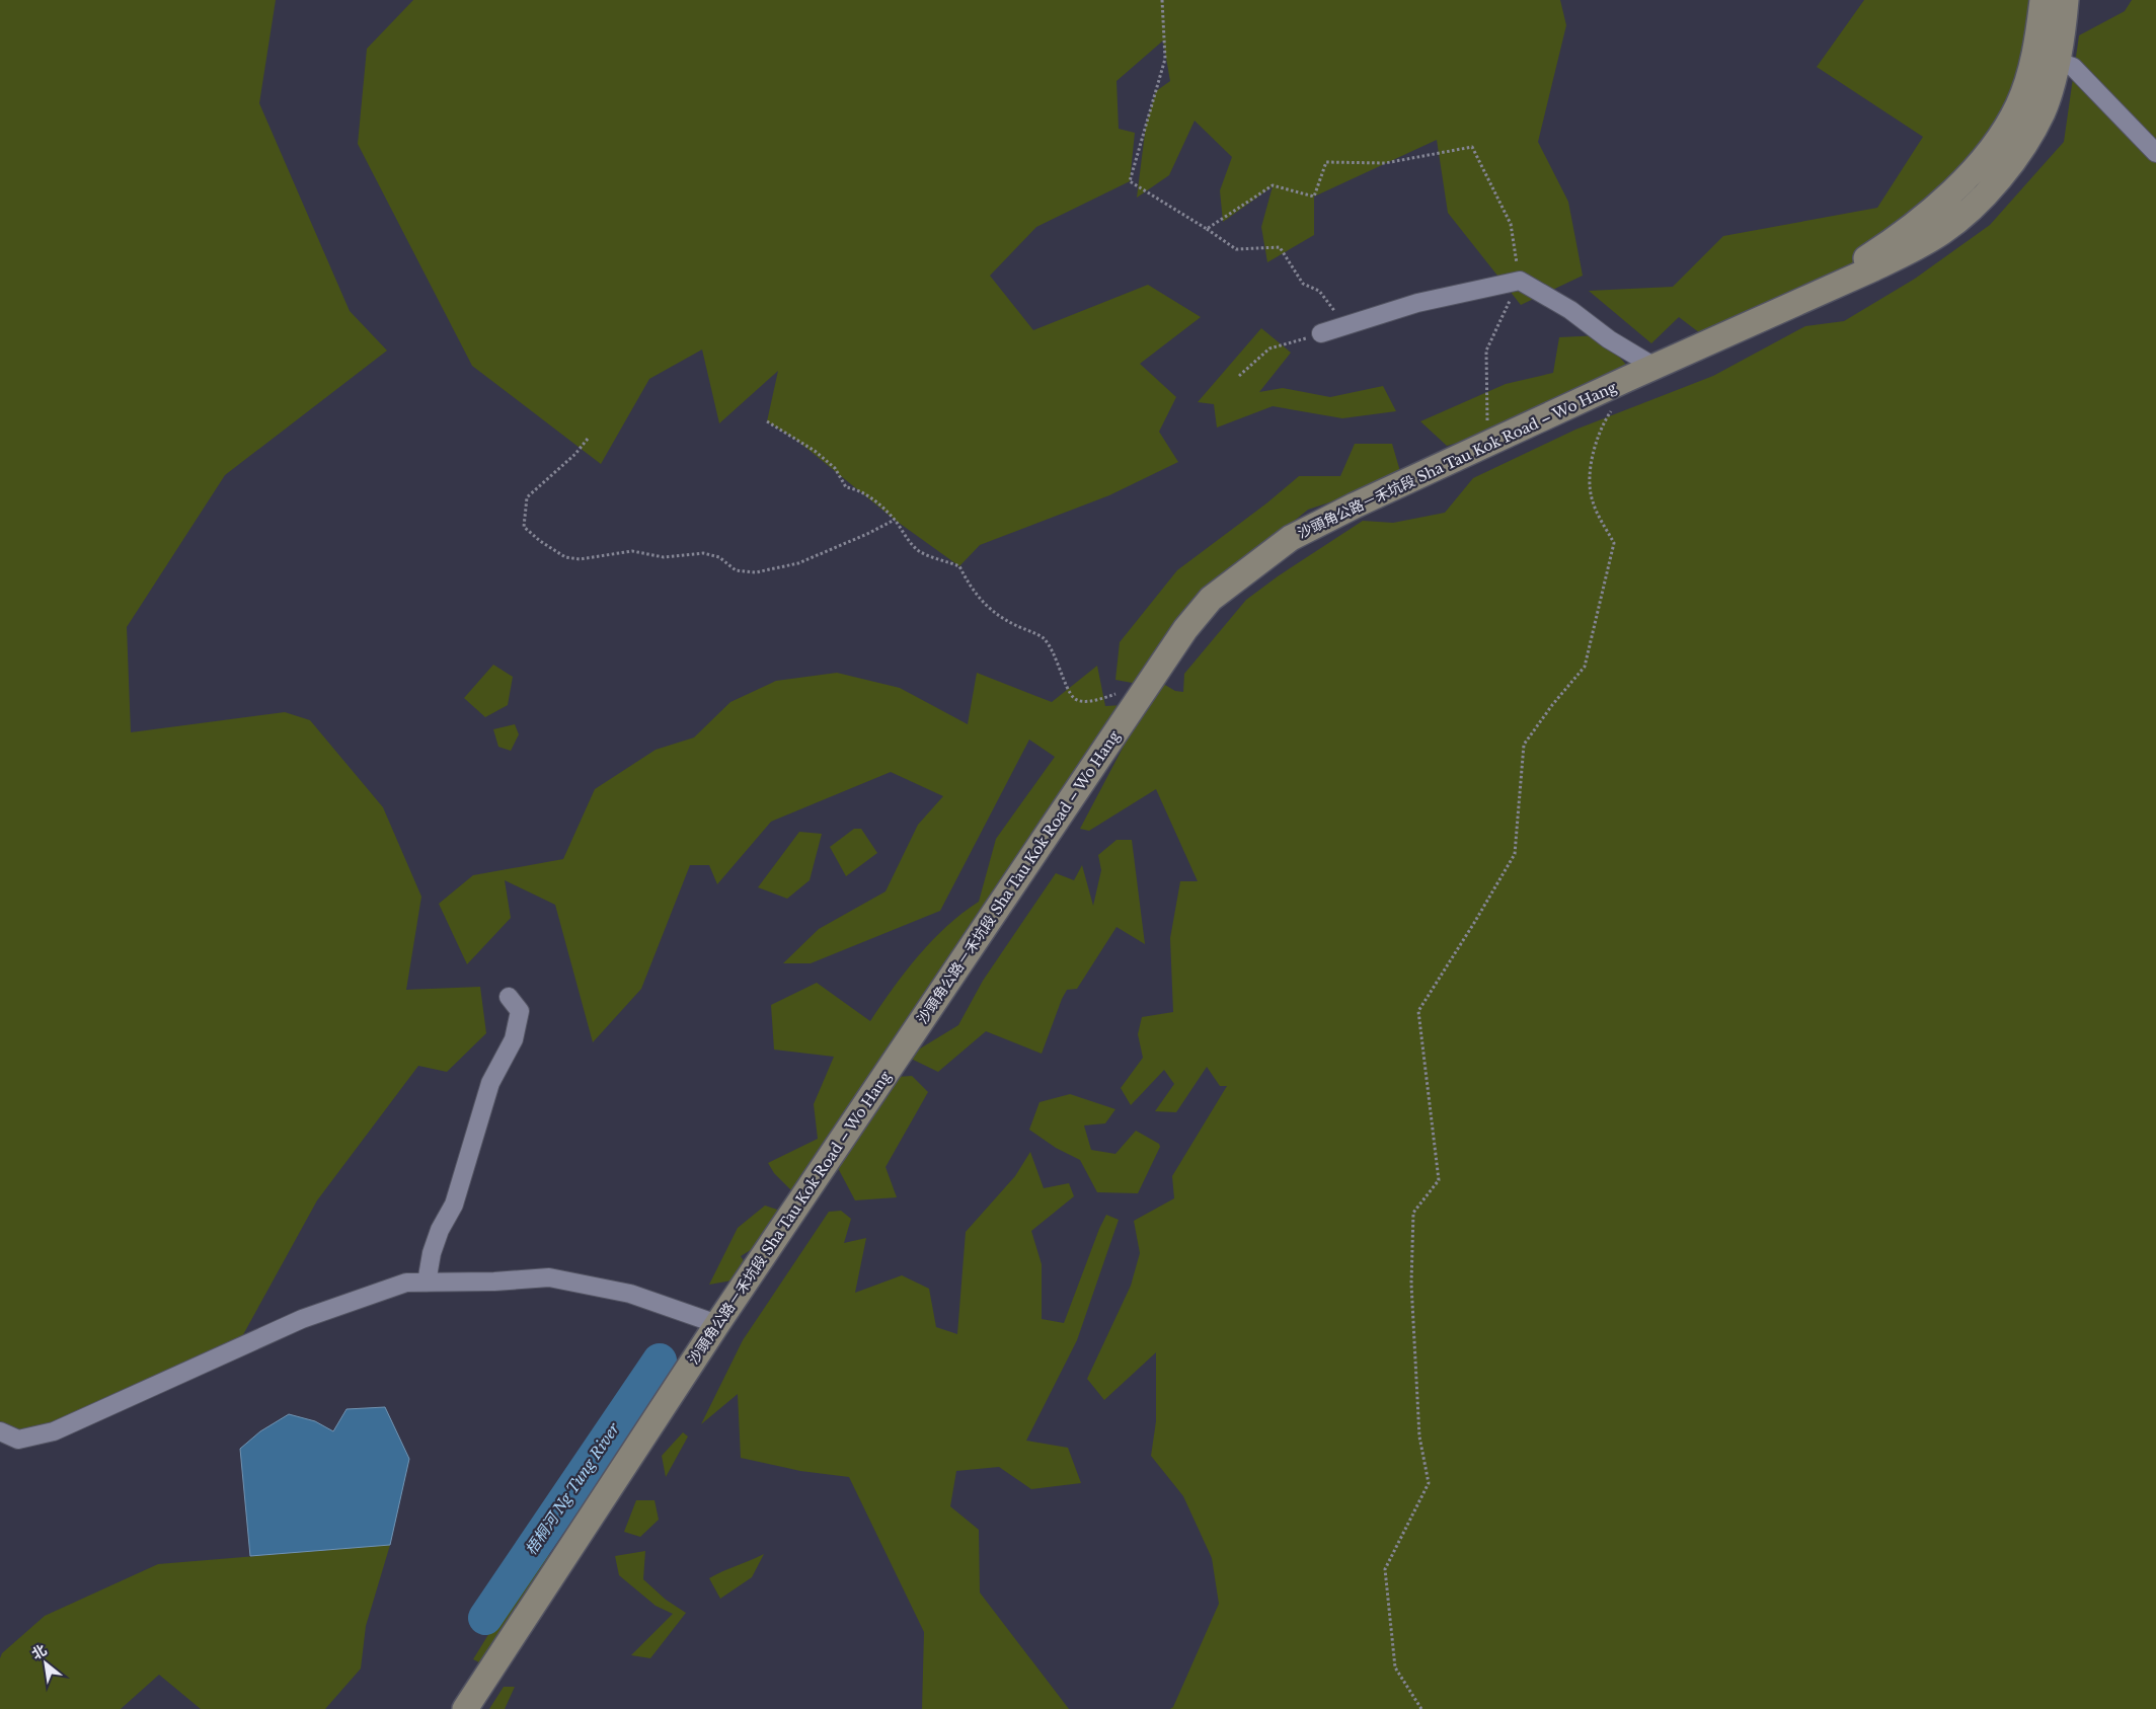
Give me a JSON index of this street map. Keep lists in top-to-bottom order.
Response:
{
  "streets": {
    "main road": ["沙頭角公路－禾坑段 Sha Tau Kok Road – Wo Hang"]
  },
  "water": ["梧桐河 Ng Tung River"],
  "north": "top left"
}
